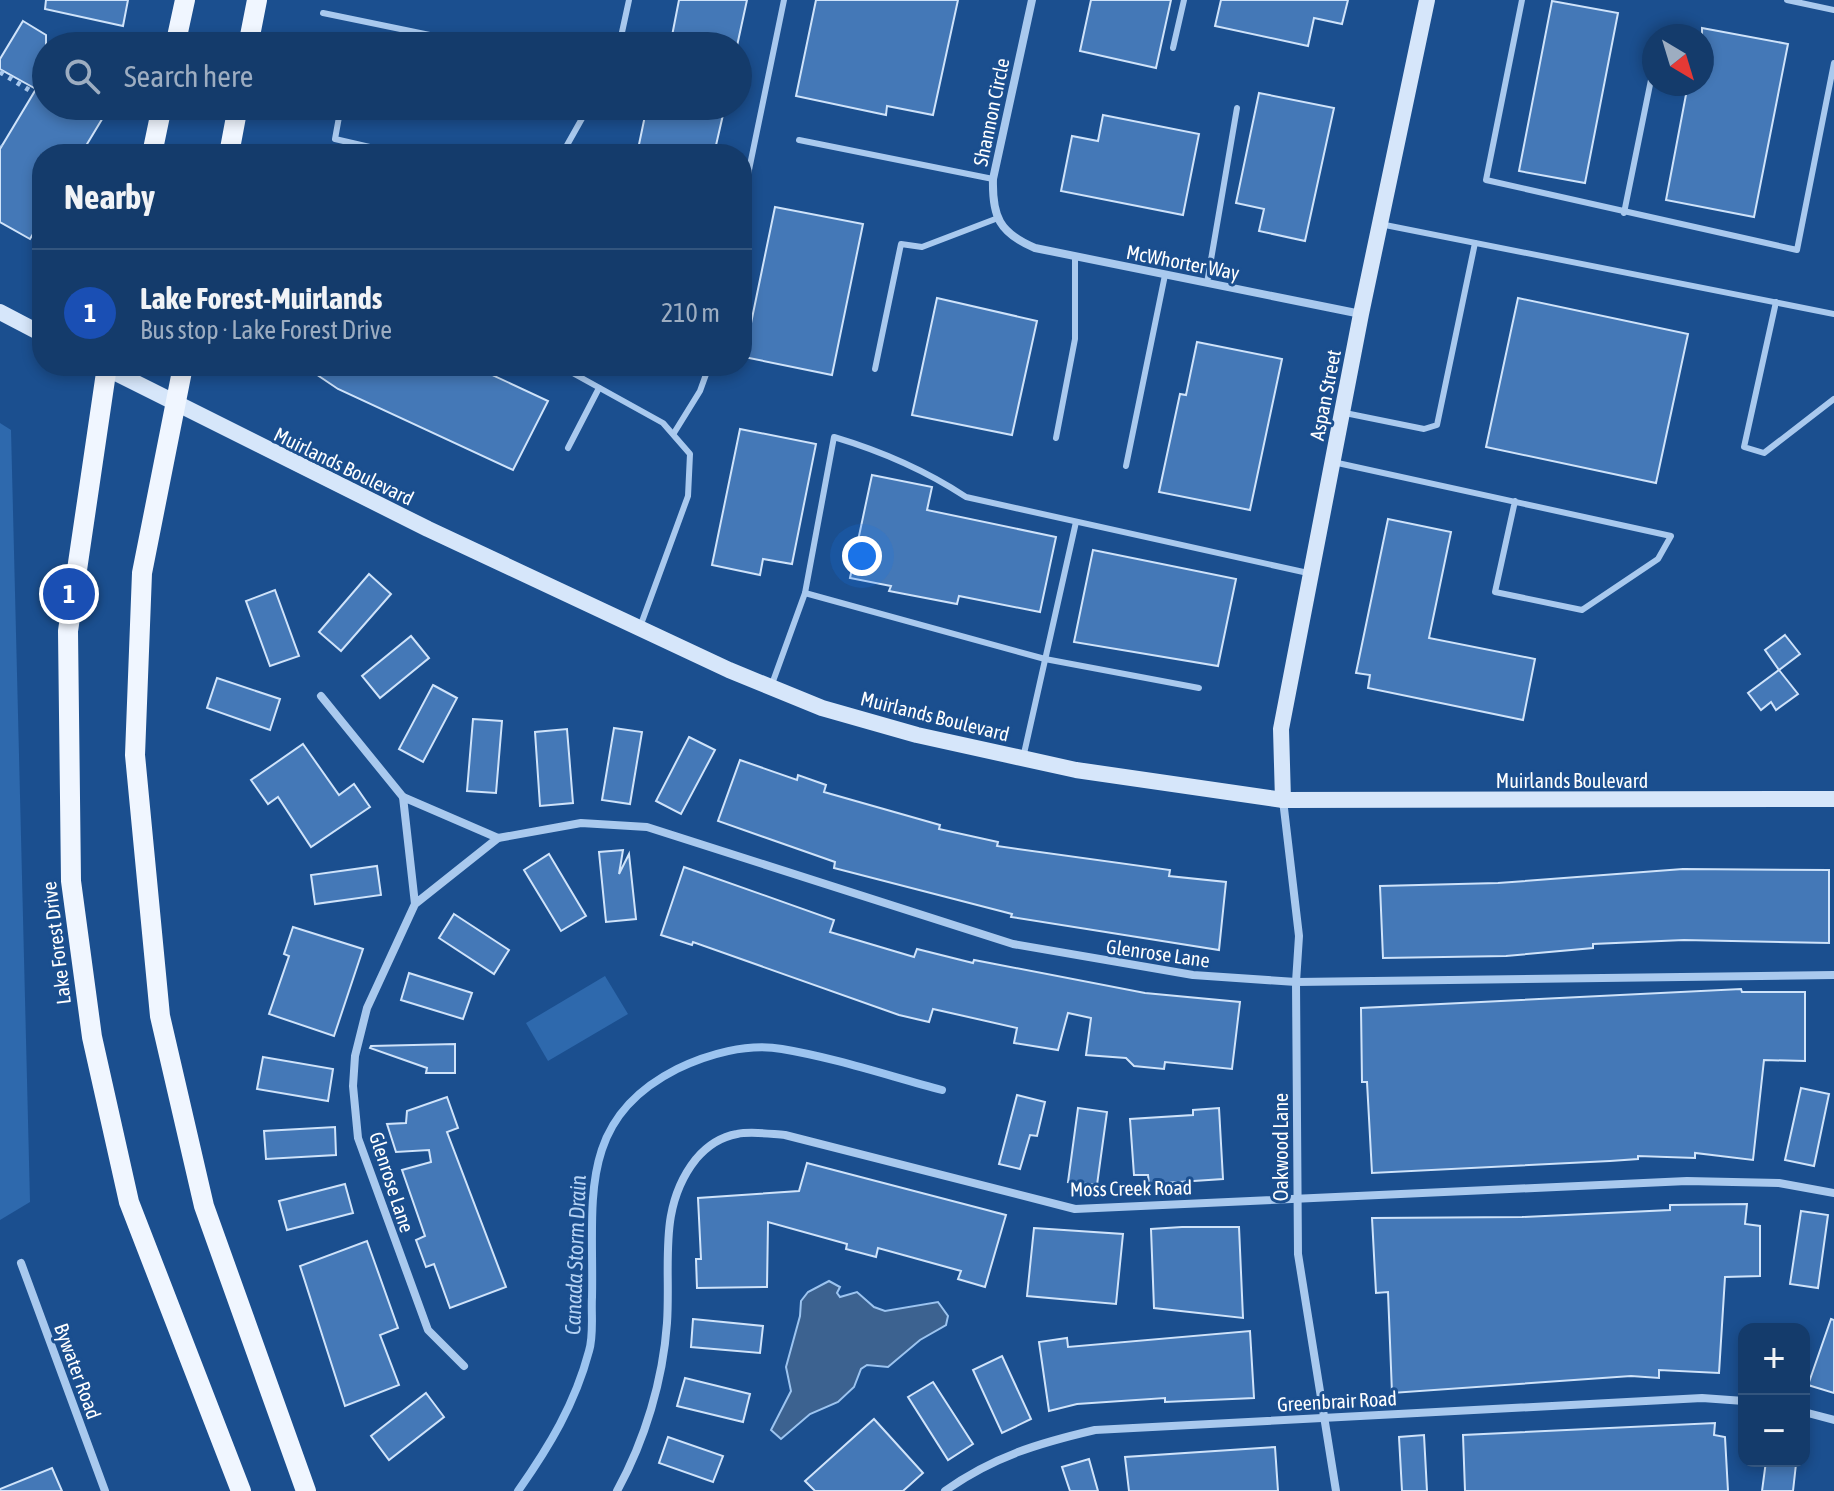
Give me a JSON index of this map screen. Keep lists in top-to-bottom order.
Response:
{
  "streets": {
    "main road": ["Aspan Street", "Muirlands Boulevard", "Lake Forest Drive"],
    "street": [
      "Shannon Circle",
      "McWhorter Way",
      "Glenrose Lane",
      "Oakwood Lane",
      "Moss Creek Road",
      "Bywater Road",
      "Greenbrair Road"
    ]
  },
  "crossings": [
    ["Shannon Circle", "McWhorter Way"],
    ["McWhorter Way", "Aspan Street"],
    ["Aspan Street", "Muirlands Boulevard"],
    ["Aspan Street", "Oakwood Lane"],
    ["Muirlands Boulevard", "Oakwood Lane"],
    ["Glenrose Lane", "Oakwood Lane"],
    ["Oakwood Lane", "Moss Creek Road"],
    ["Oakwood Lane", "Greenbrair Road"]
  ],
  "water": ["Canada Storm Drain"],
  "north": "bottom right",
  "page": {
    "search": "Search here",
    "heading": "Nearby",
    "list": [
      {
        "mark": "1",
        "name": "Lake Forest-Muirlands",
        "note": "Bus stop · Lake Forest Drive",
        "value": "210 m"
      }
    ],
    "pins": "1",
    "map_buttons": ["+", "−"]
  }
}
